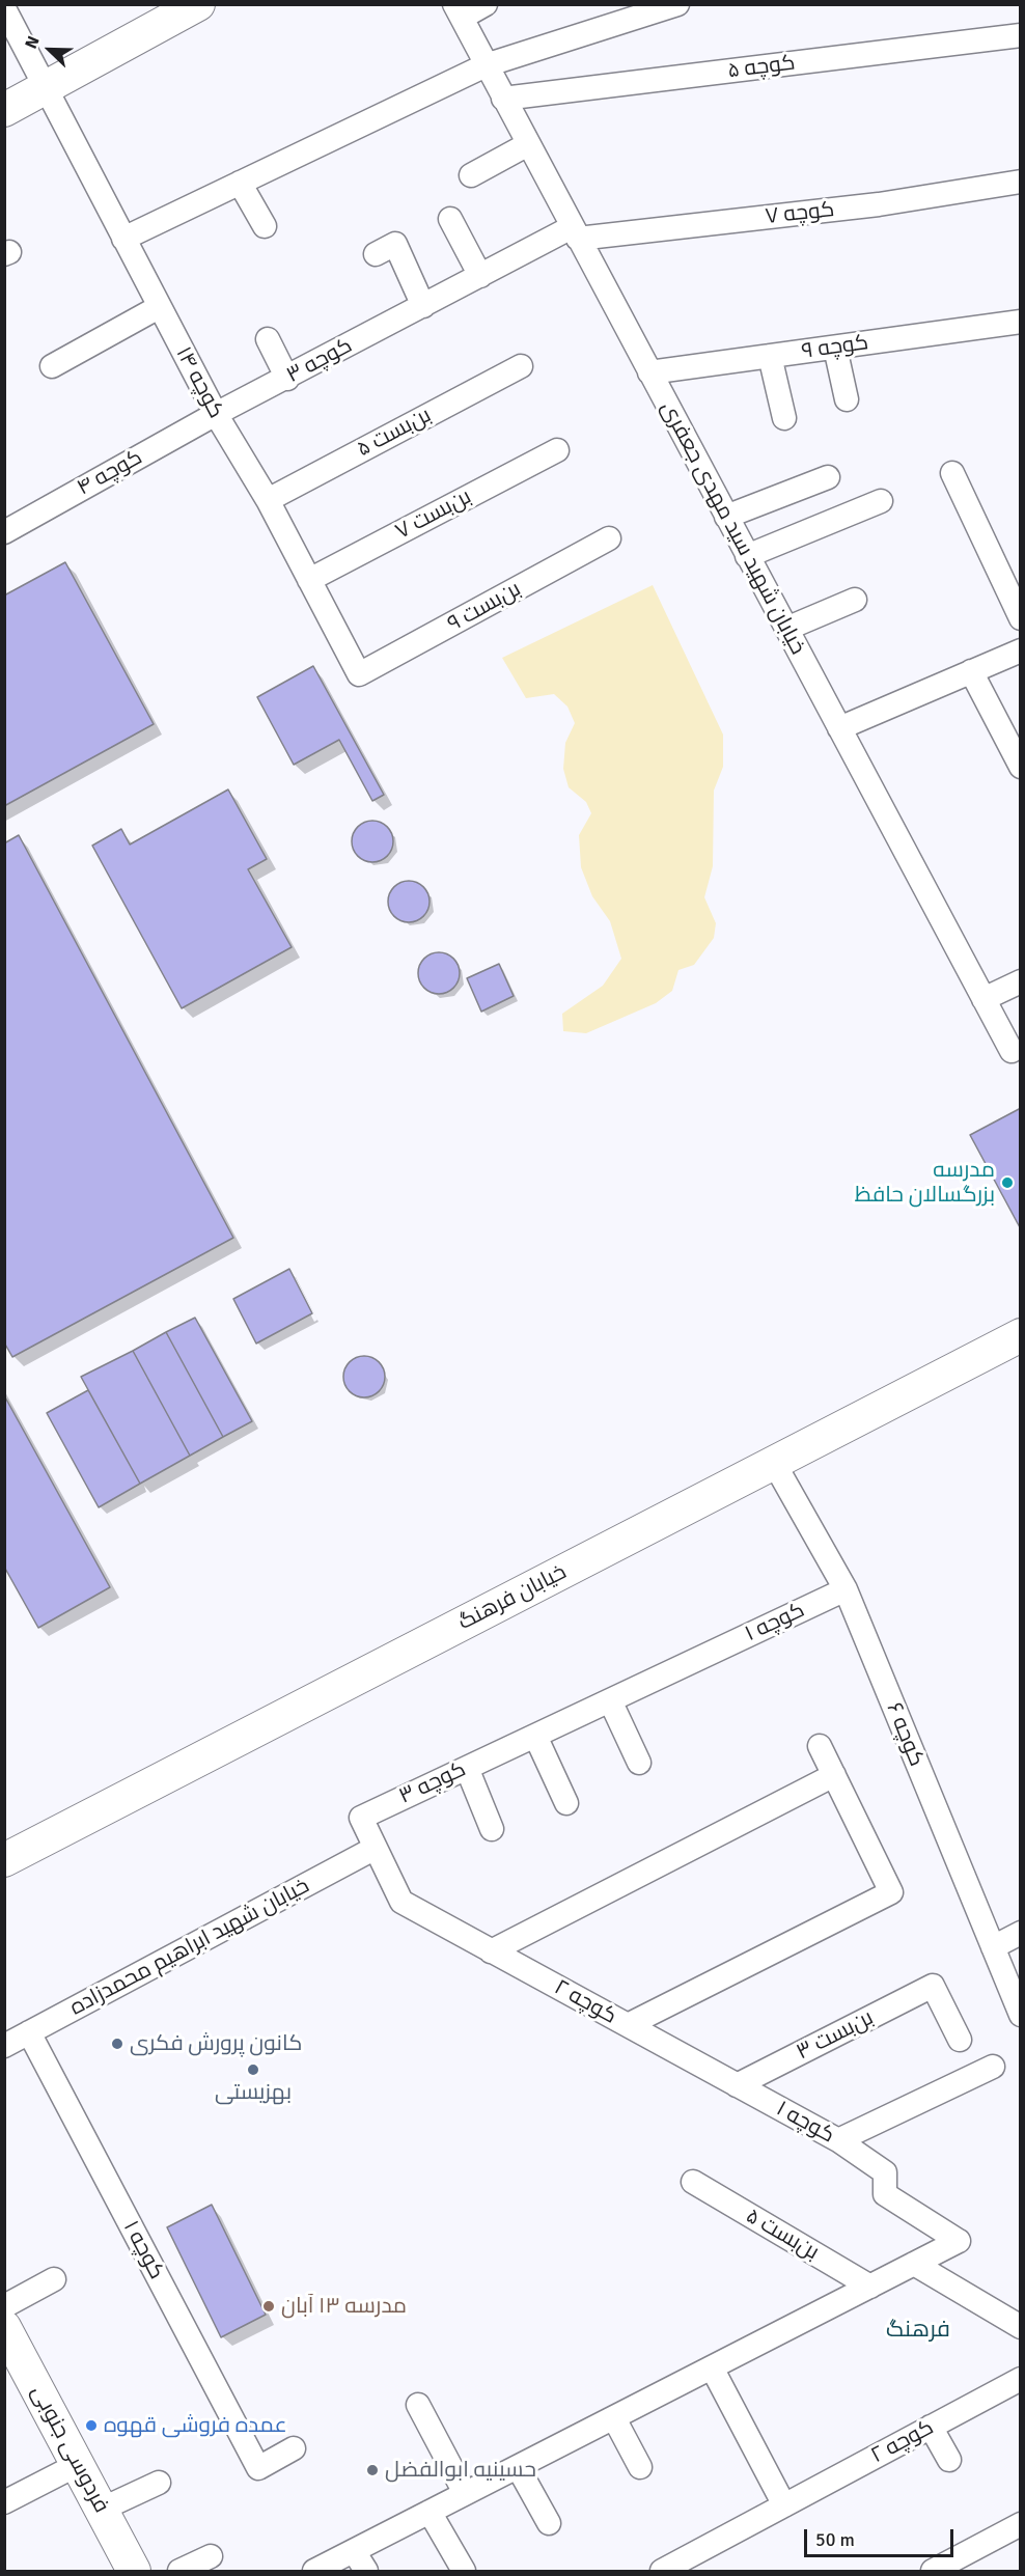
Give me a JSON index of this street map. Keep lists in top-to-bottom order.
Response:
{
  "streets": {
    "street": [
      "کوچه ۵",
      "کوچه ۷",
      "کوچه ۹",
      "کوچه ۳",
      "کوچه ۱۴",
      "بن‌بست ۵",
      "کوچه ۴",
      "بن‌بست ۷",
      "خیابان شهید سید مهدی جعفری",
      "بن‌بست ۹",
      "خیابان فرهنگ",
      "کوچه ۱",
      "کوچه ۶",
      "خیابان شهید ابراهیم محمدزاده",
      "کوچه ۲",
      "بن‌بست ۳",
      "فردوسی جنوبی"
    ]
  },
  "crossings": [
    ["کوچه ۵", "خیابان شهید سید مهدی جعفری"],
    ["کوچه ۷", "خیابان شهید سید مهدی جعفری"],
    ["کوچه ۹", "خیابان شهید سید مهدی جعفری"],
    ["کوچه ۳", "کوچه ۱۴"],
    ["کوچه ۳", "کوچه ۴"],
    ["کوچه ۳", "کوچه ۱"],
    ["کوچه ۳", "خیابان شهید ابراهیم محمدزاده"],
    ["کوچه ۳", "کوچه ۲"],
    ["کوچه ۱۴", "بن‌بست ۵"],
    ["کوچه ۱۴", "کوچه ۴"],
    ["کوچه ۱۴", "بن‌بست ۷"],
    ["کوچه ۱۴", "بن‌بست ۹"],
    ["خیابان فرهنگ", "کوچه ۶"],
    ["کوچه ۱", "کوچه ۶"],
    ["کوچه ۱", "خیابان شهید ابراهیم محمدزاده"],
    ["کوچه ۱", "کوچه ۲"],
    ["کوچه ۱", "بن‌بست ۳"],
    ["خیابان شهید ابراهیم محمدزاده", "کوچه ۲"]
  ],
  "districts": ["فرهنگ"],
  "places": [
    "مدرسه بزرگسالان حافظ",
    "کانون پرورش فکری",
    "بهزیستی",
    "مدرسه ۱۳ آبان",
    "عمده فروشی قهوه",
    "حسینیه ابوالفضل"
  ],
  "scale_bar": "50 m",
  "north": "top left"
}
